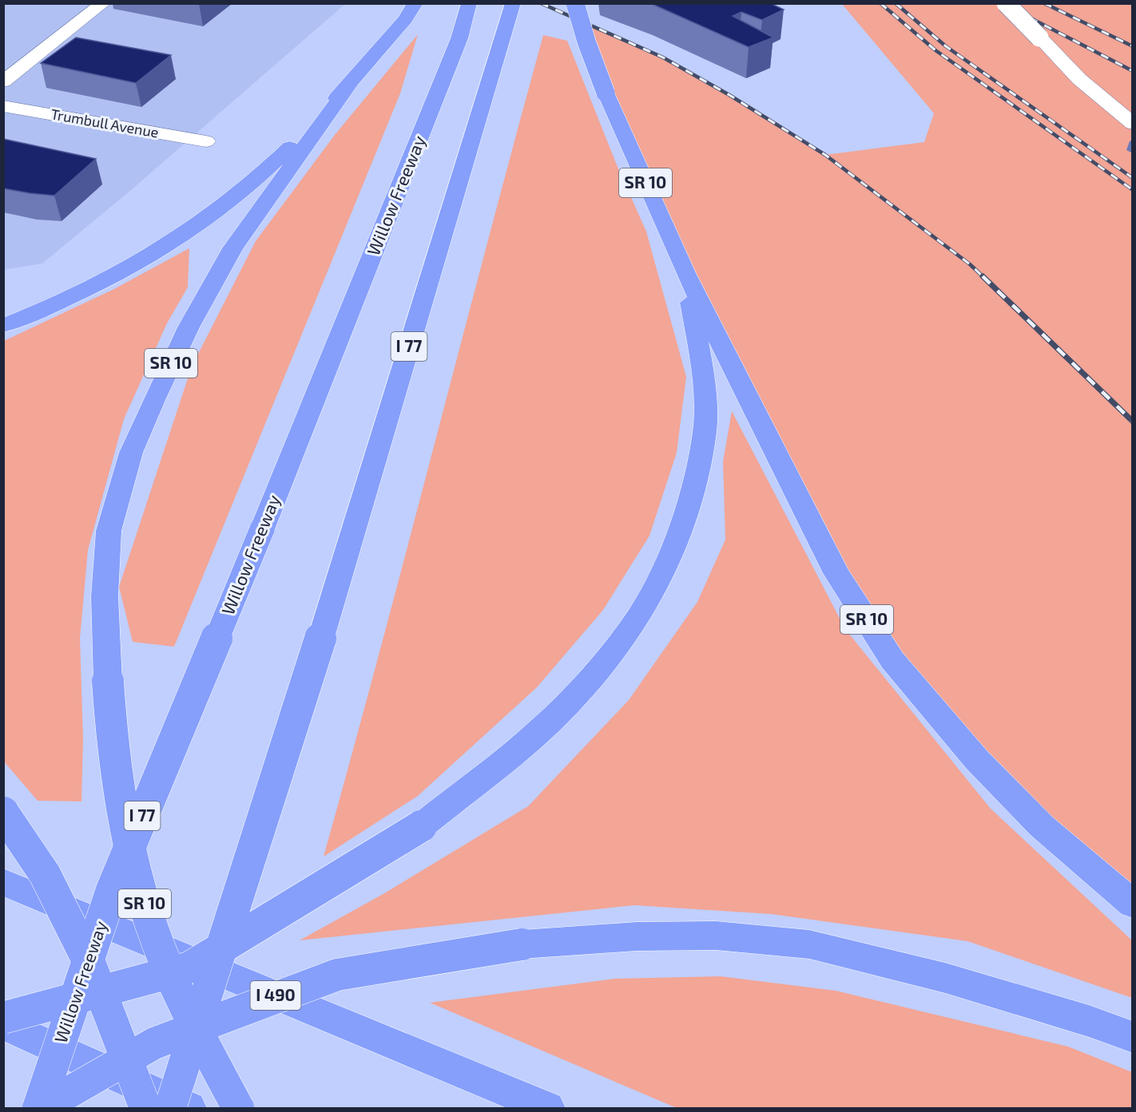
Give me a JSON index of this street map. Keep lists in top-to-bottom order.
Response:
{
  "streets": {
    "highway": [
      "SR 10",
      "Willow Freeway",
      "I 77",
      "I 490"
    ],
    "street": ["Trumbull Avenue"]
  }
}
